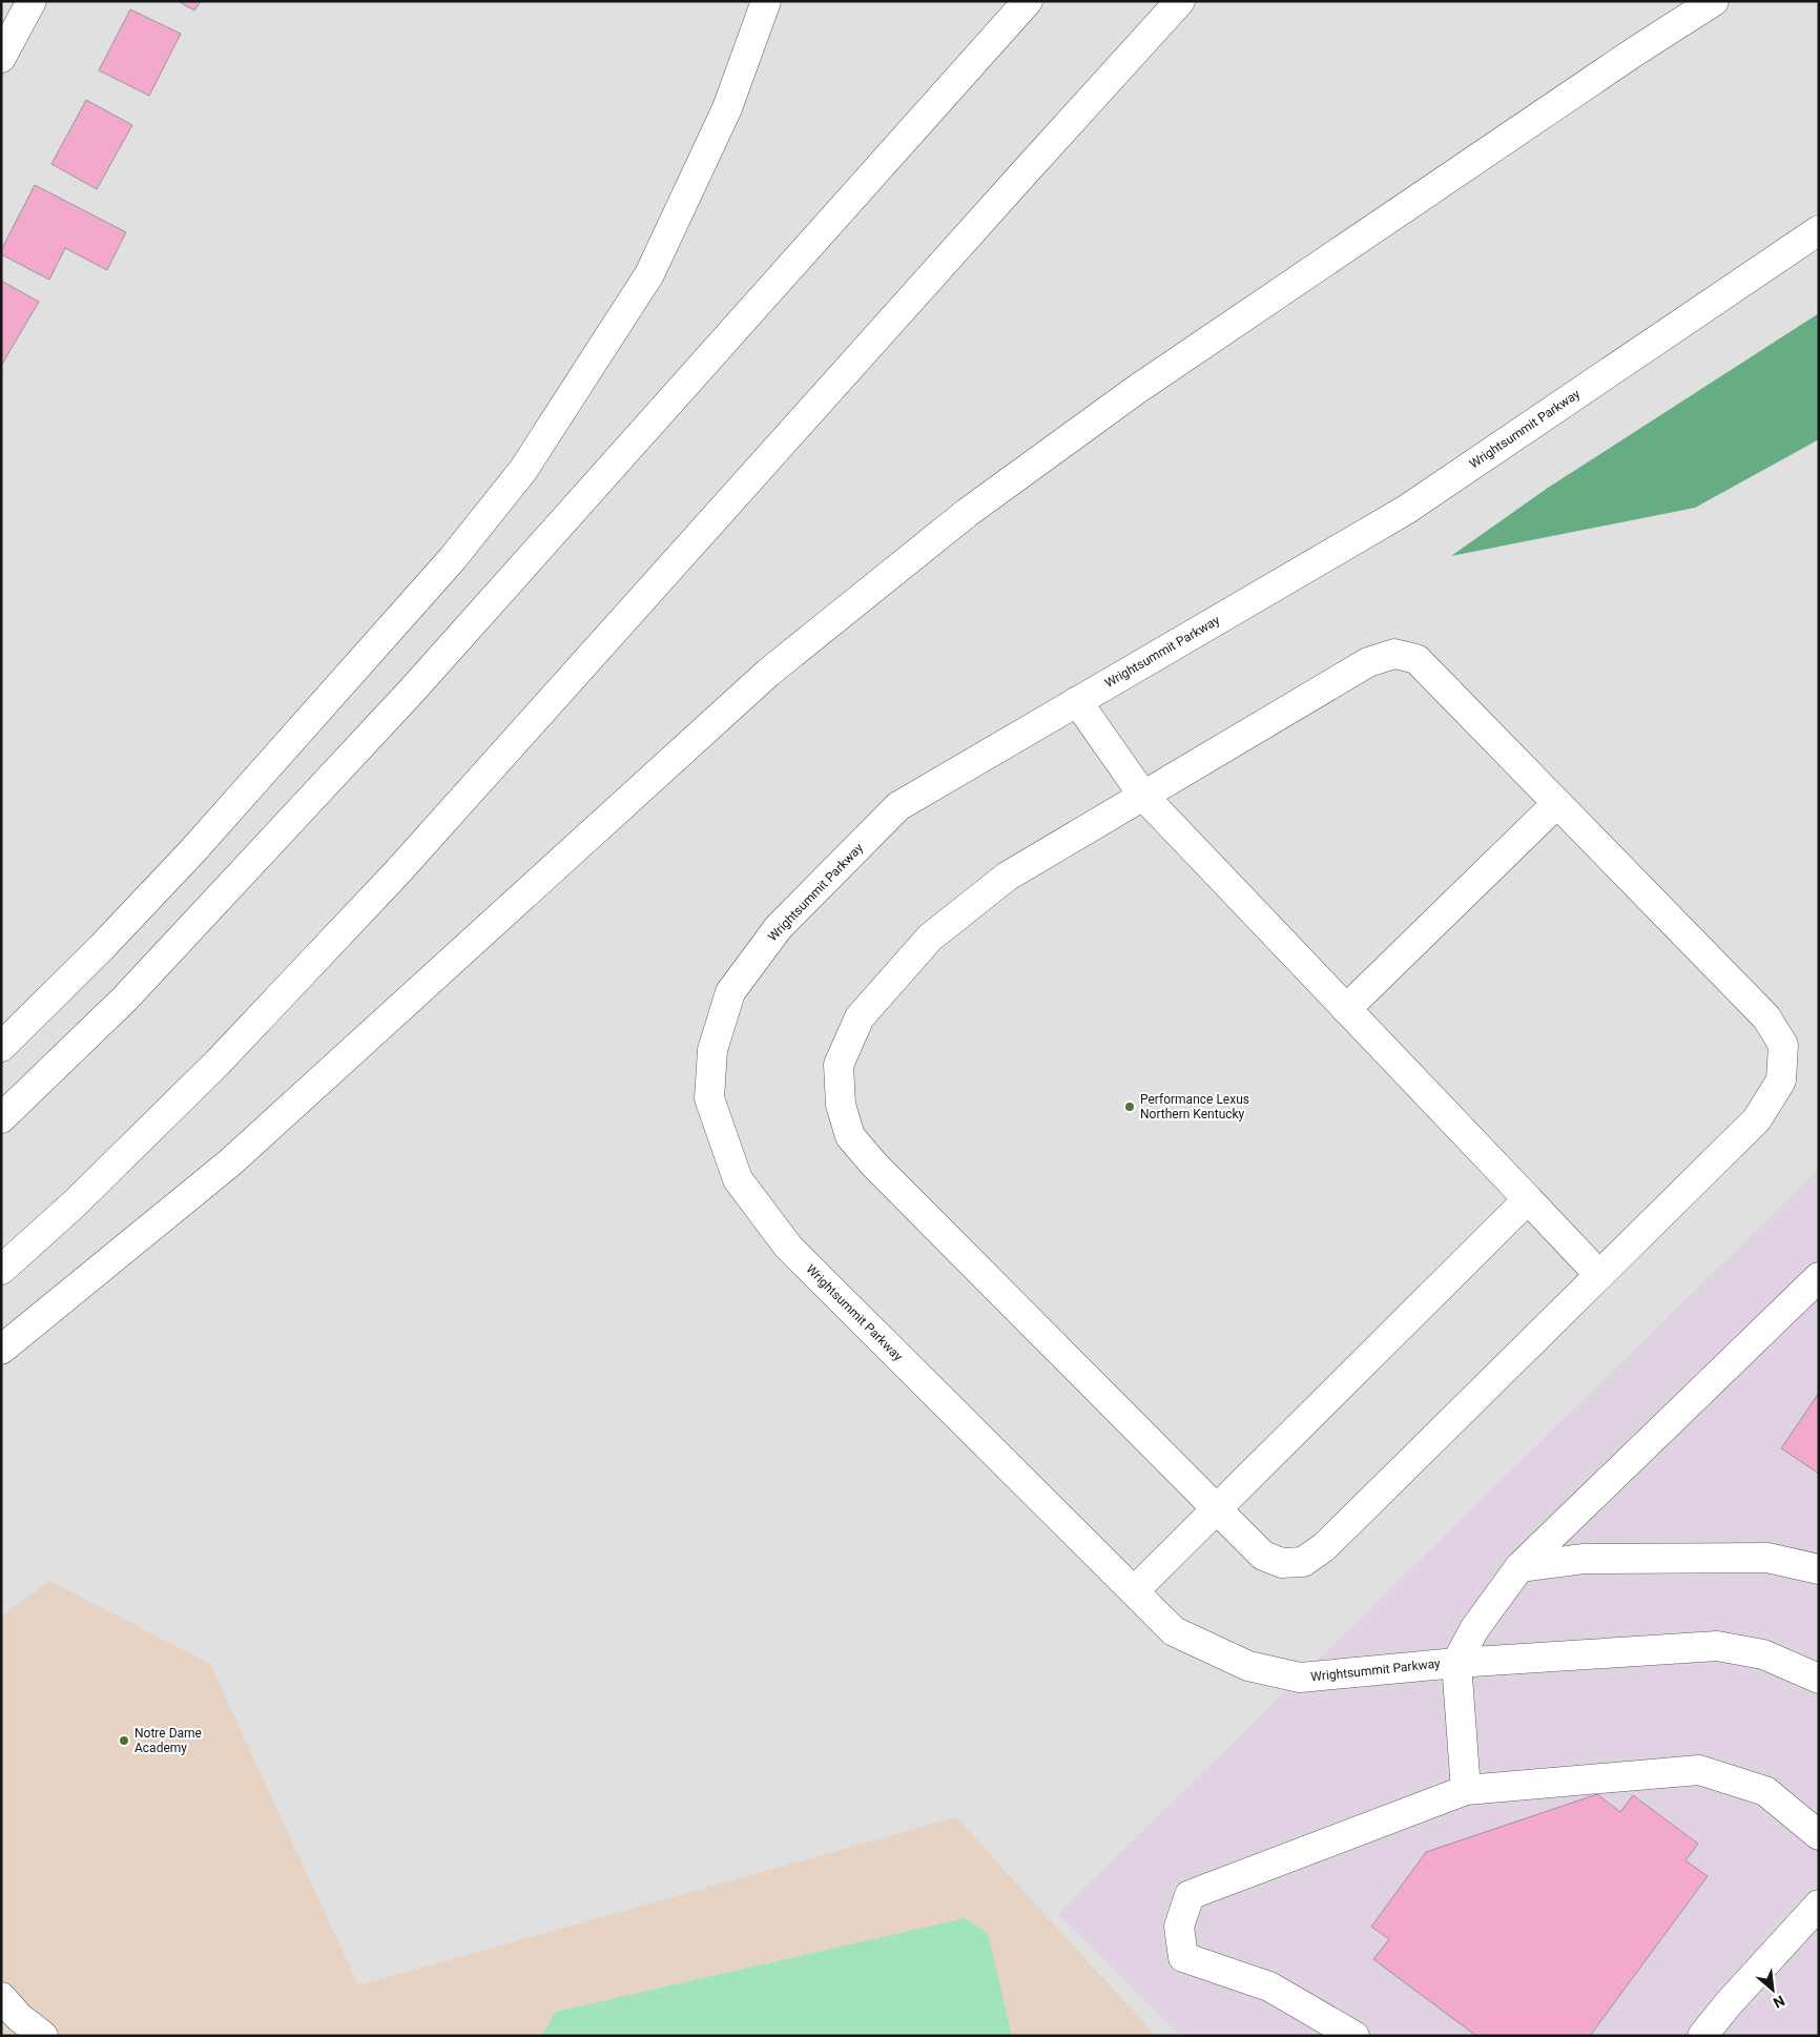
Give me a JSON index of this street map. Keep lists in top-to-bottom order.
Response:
{
  "streets": {
    "main road": ["Wrightsummit Parkway"]
  },
  "places": ["Performance Lexus Northern Kentucky", "Notre Dame Academy"],
  "north": "bottom right"
}
